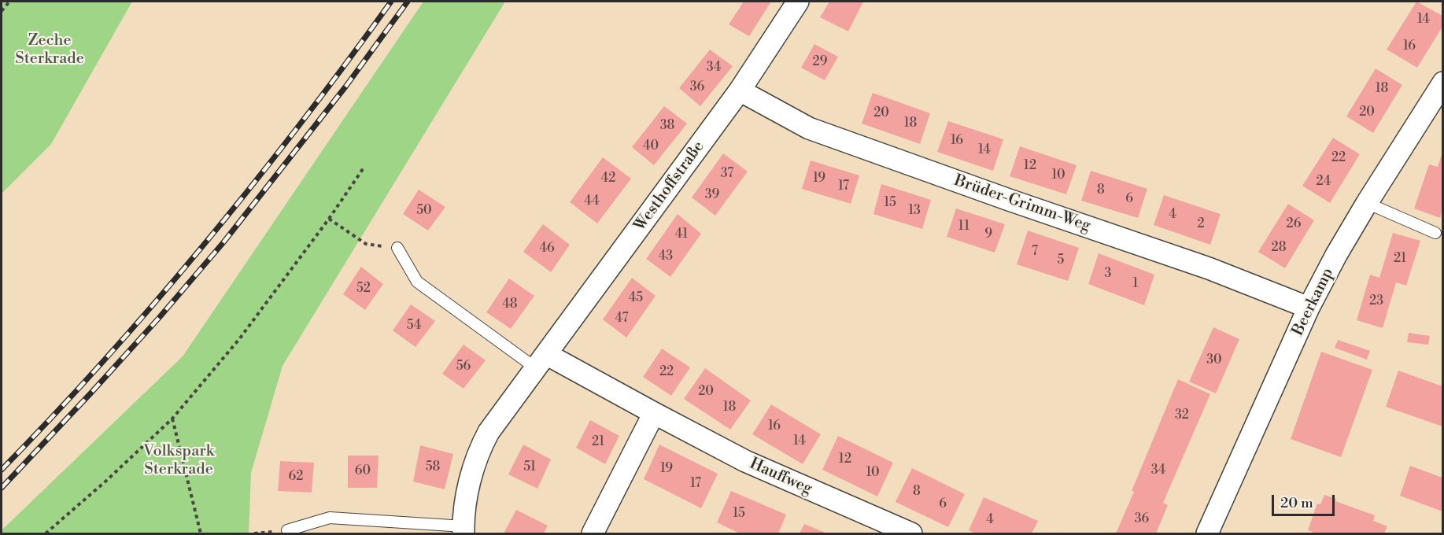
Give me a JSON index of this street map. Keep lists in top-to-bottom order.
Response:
{
  "streets": {
    "street": [
      "Westhoffstraße",
      "Brüder-Grimm-Weg",
      "Beerkamp",
      "Hauffweg"
    ]
  },
  "crossings": [
    ["Westhoffstraße", "Brüder-Grimm-Weg"],
    ["Westhoffstraße", "Hauffweg"],
    ["Brüder-Grimm-Weg", "Beerkamp"]
  ],
  "parks": ["Zeche Sterkrade", "Volkspark Sterkrade"],
  "house_numbers": [
    "14",
    "16",
    "29",
    "34",
    "36",
    "18",
    "20",
    "20",
    "18",
    "38",
    "16",
    "40",
    "14",
    "22",
    "12",
    "37",
    "10",
    "42",
    "19",
    "24",
    "17",
    "8",
    "39",
    "6",
    "44",
    "15",
    "50",
    "13",
    "4",
    "2",
    "26",
    "11",
    "41",
    "9",
    "28",
    "46",
    "7",
    "43",
    "21",
    "5",
    "3",
    "1",
    "52",
    "45",
    "23",
    "48",
    "47",
    "54",
    "30",
    "56",
    "22",
    "20",
    "18",
    "32",
    "16",
    "14",
    "21",
    "12",
    "58",
    "51",
    "19",
    "34",
    "60",
    "10",
    "62",
    "17",
    "8",
    "6",
    "15",
    "36",
    "4"
  ],
  "scale_bar": "20 m"
}
